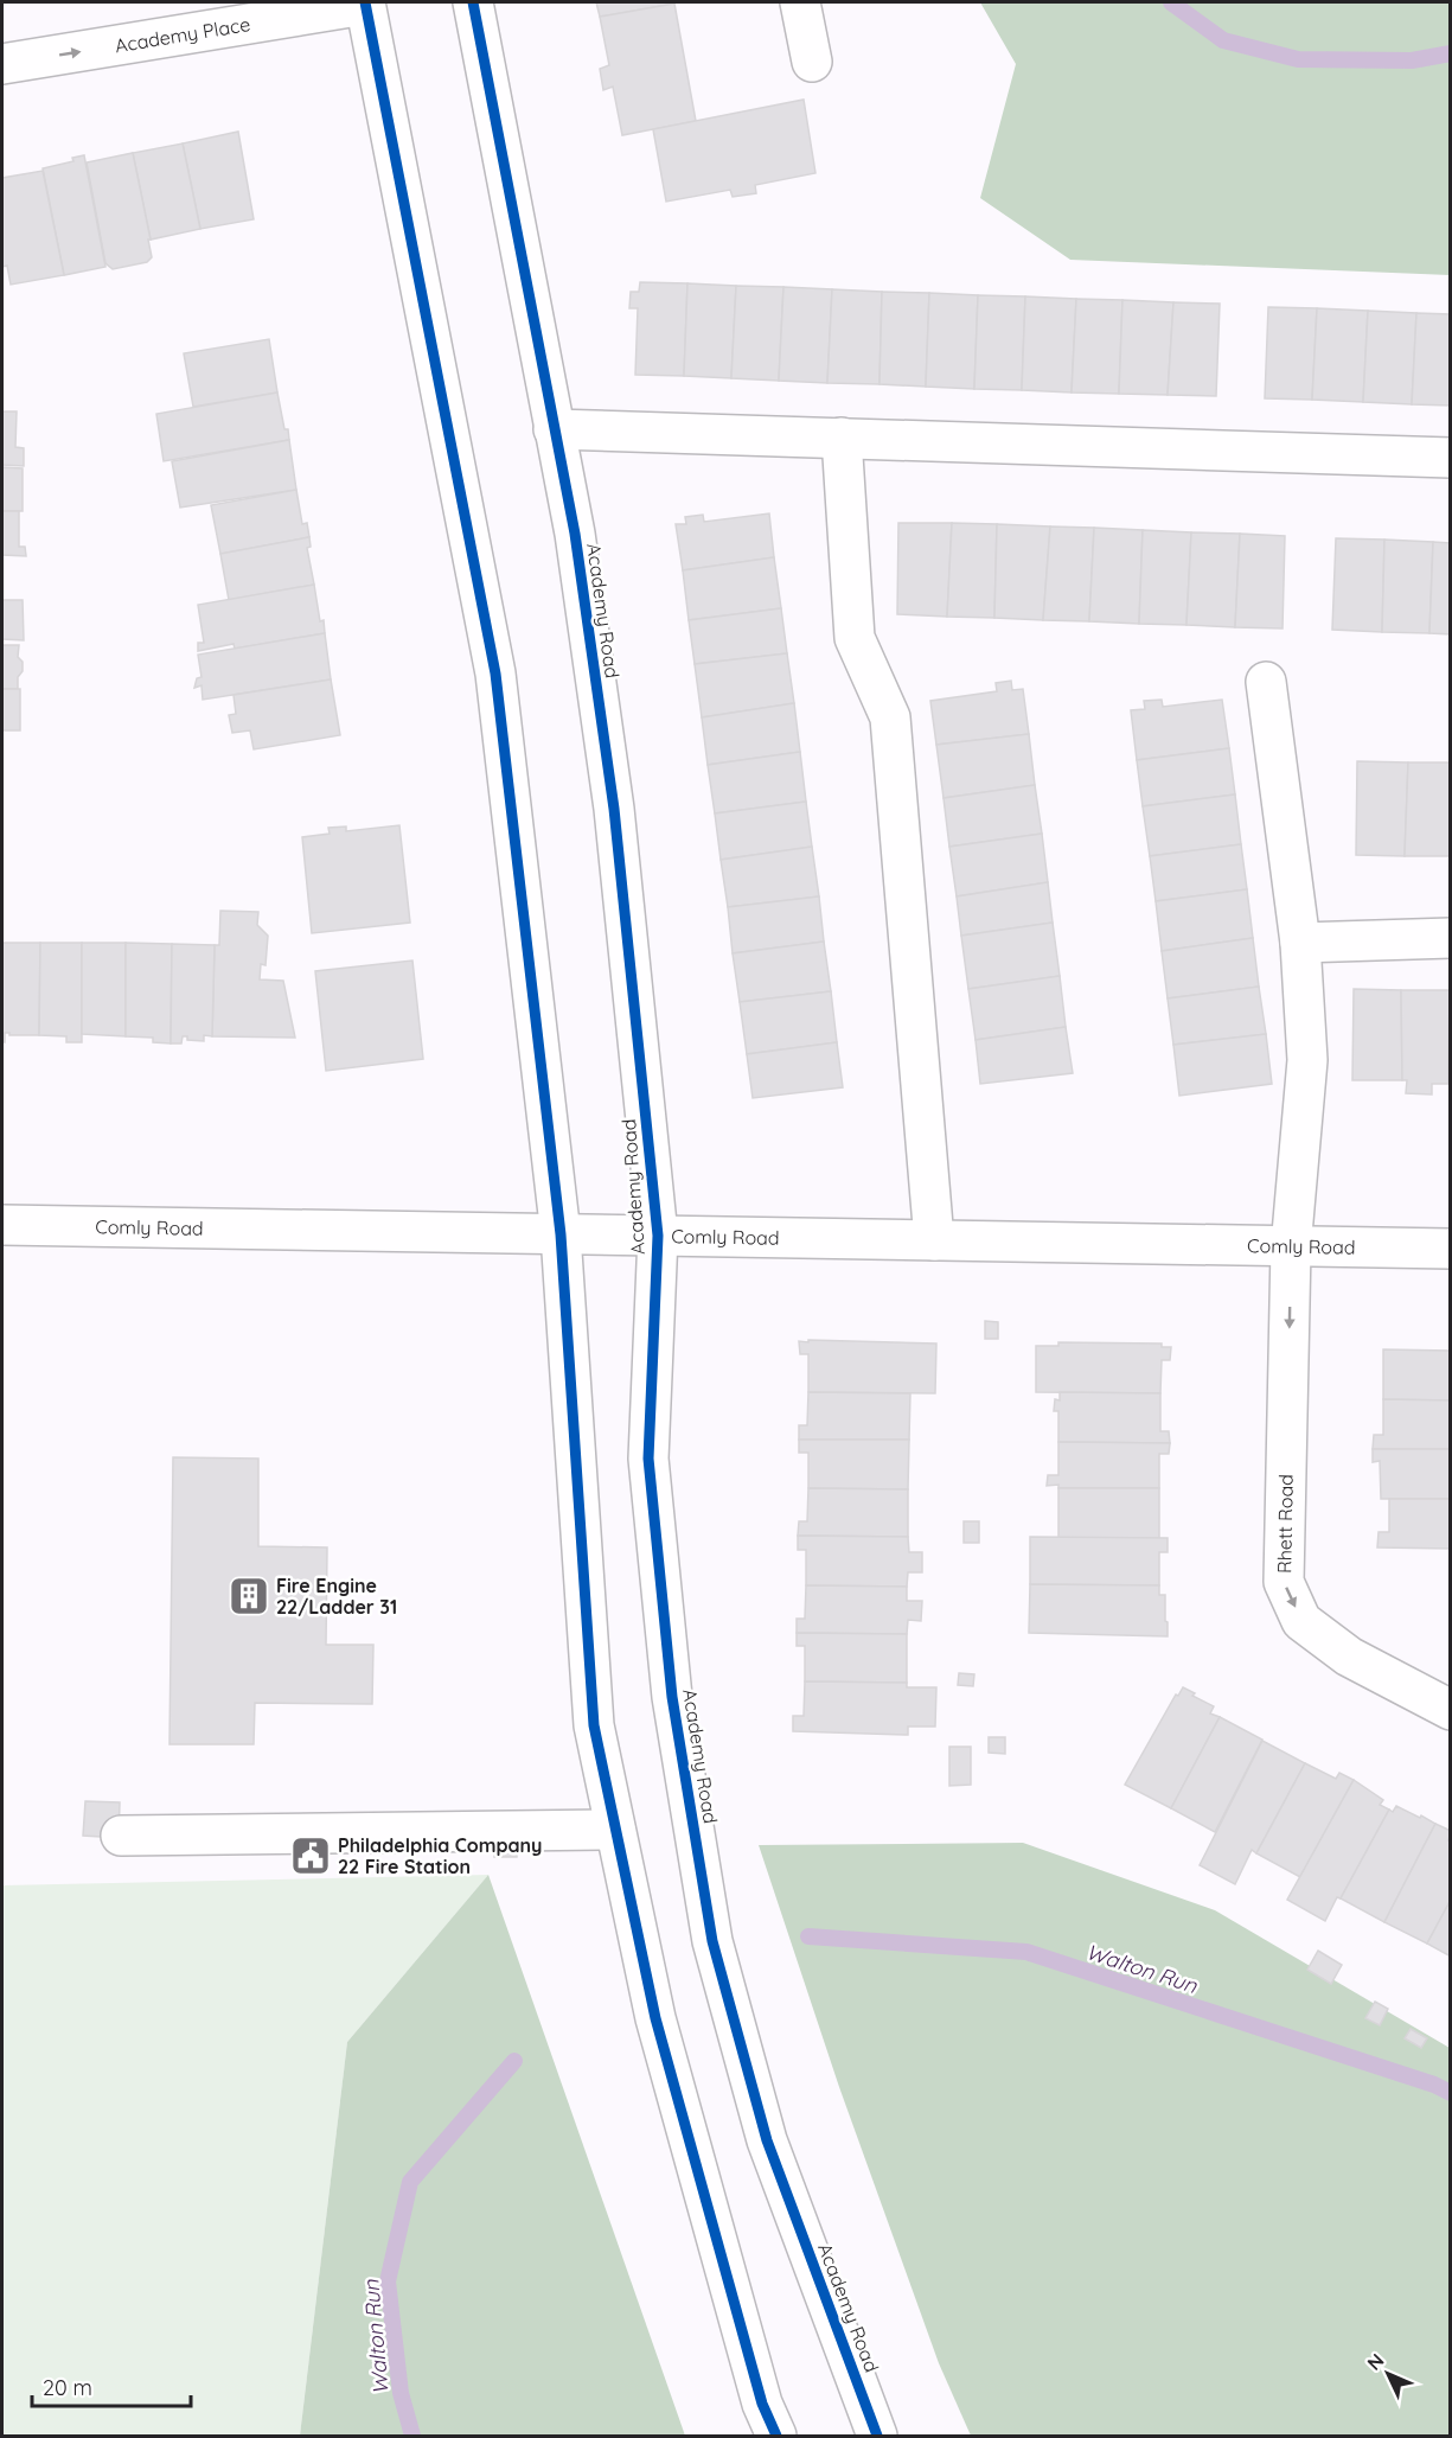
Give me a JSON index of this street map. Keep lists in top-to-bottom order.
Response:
{
  "streets": {
    "main road": [
      "Academy Place",
      "Academy Road",
      "Comly Road",
      "Rhett Road"
    ]
  },
  "crossings": [
    ["Academy Road", "Comly Road"],
    ["Comly Road", "Rhett Road"]
  ],
  "one_way": ["Academy Place", "Rhett Road"],
  "water": ["Walton Run"],
  "places": {
    "building": ["Fire Engine 22/Ladder 31"],
    "public building": ["Philadelphia Company 22 Fire Station"]
  },
  "scale_bar": "20 m",
  "north": "top left"
}
